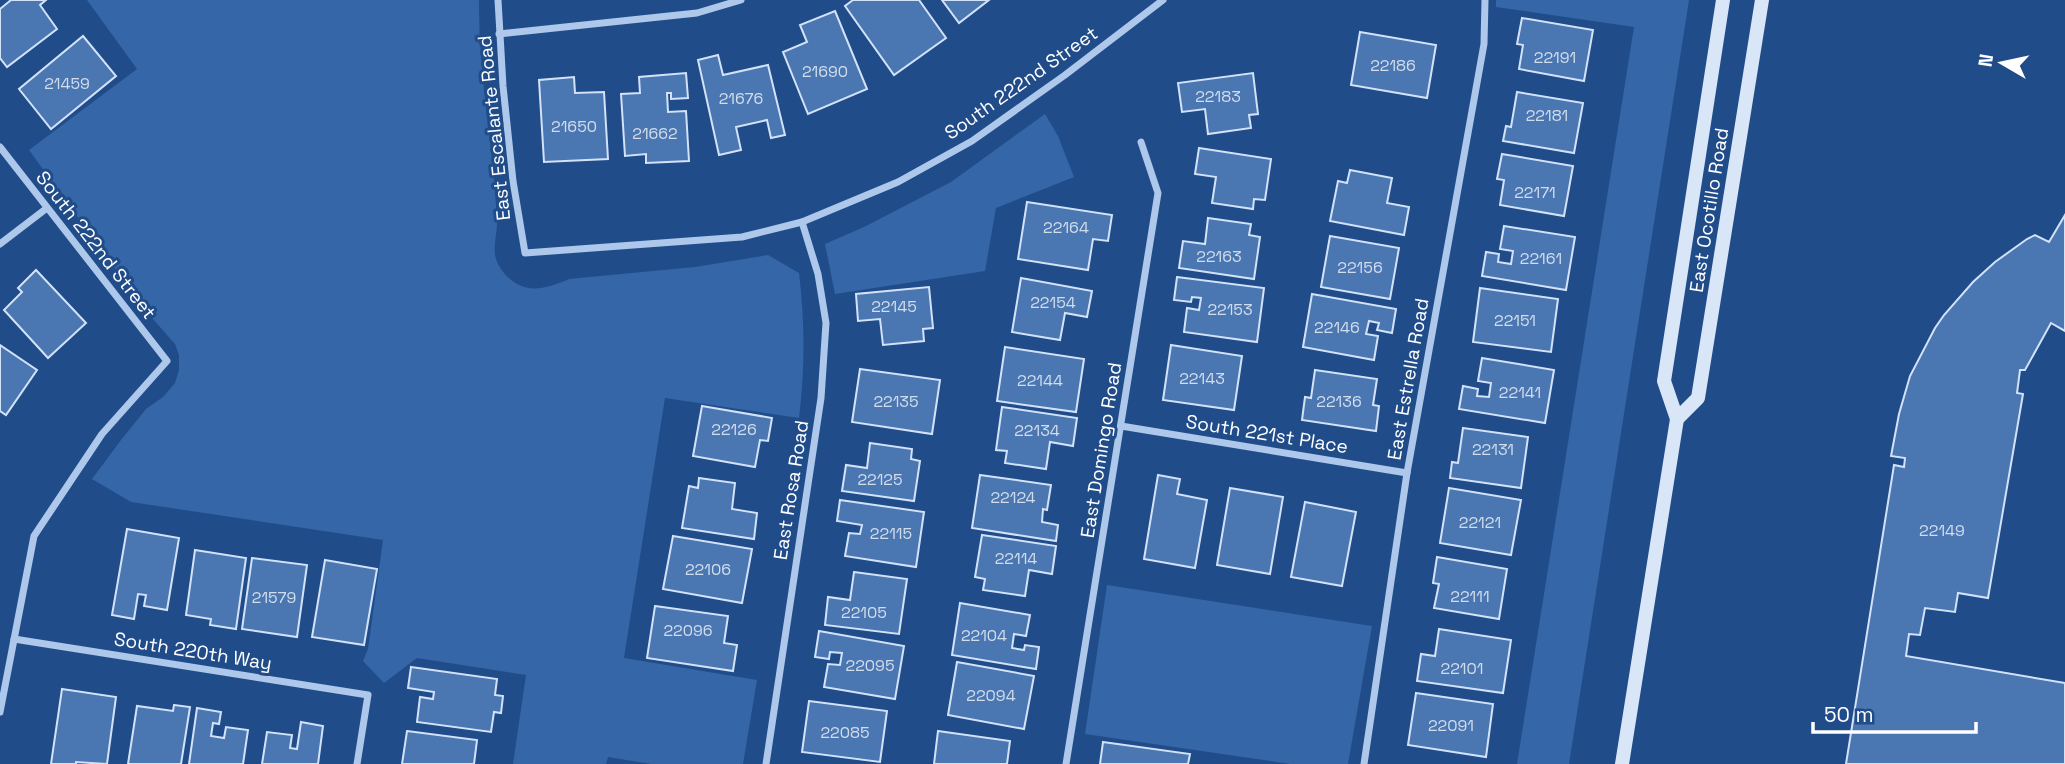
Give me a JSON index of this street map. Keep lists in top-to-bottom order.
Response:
{
  "streets": {
    "main road": ["East Ocotillo Road"],
    "street": [
      "South 222nd Street",
      "East Escalante Road",
      "East Estrella Road",
      "South 221st Place",
      "East Domingo Road",
      "East Rosa Road",
      "South 220th Way"
    ]
  },
  "crossings": [
    ["South 222nd Street", "East Escalante Road"],
    ["South 222nd Street", "East Rosa Road"],
    ["South 222nd Street", "South 220th Way"],
    ["East Estrella Road", "South 221st Place"],
    ["South 221st Place", "East Domingo Road"]
  ],
  "house_numbers": [
    "22191",
    "22186",
    "21690",
    "21459",
    "22183",
    "21676",
    "22181",
    "21650",
    "21662",
    "22171",
    "22164",
    "22163",
    "22161",
    "22156",
    "22154",
    "22145",
    "22153",
    "22151",
    "22146",
    "22143",
    "22144",
    "22141",
    "22135",
    "22136",
    "22126",
    "22134",
    "22131",
    "22125",
    "22124",
    "22121",
    "22149",
    "22115",
    "22114",
    "22106",
    "22111",
    "21579",
    "22105",
    "22096",
    "22104",
    "22095",
    "22101",
    "22094",
    "22091",
    "22085"
  ],
  "scale_bar": "50 m",
  "north": "left"
}
